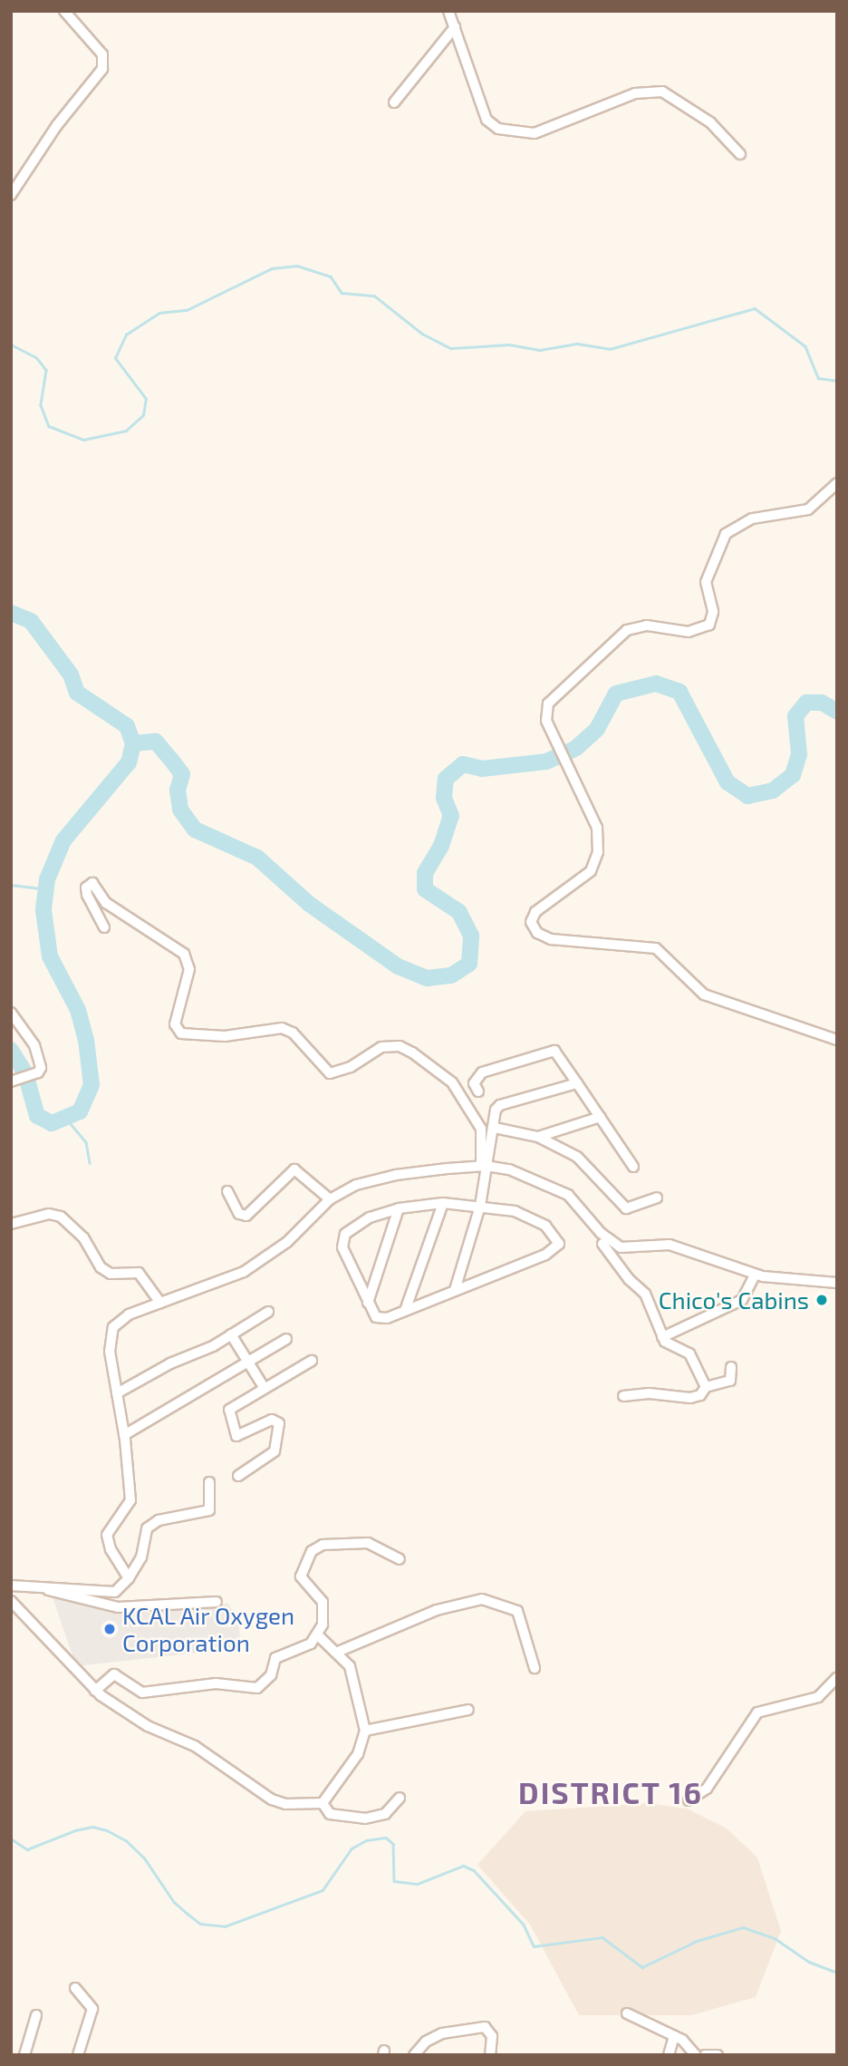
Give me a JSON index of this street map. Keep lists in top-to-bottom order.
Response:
{
  "districts": ["DISTRICT 16"],
  "places": ["Chico's Cabins", "KCAL Air Oxygen Corporation"]
}
